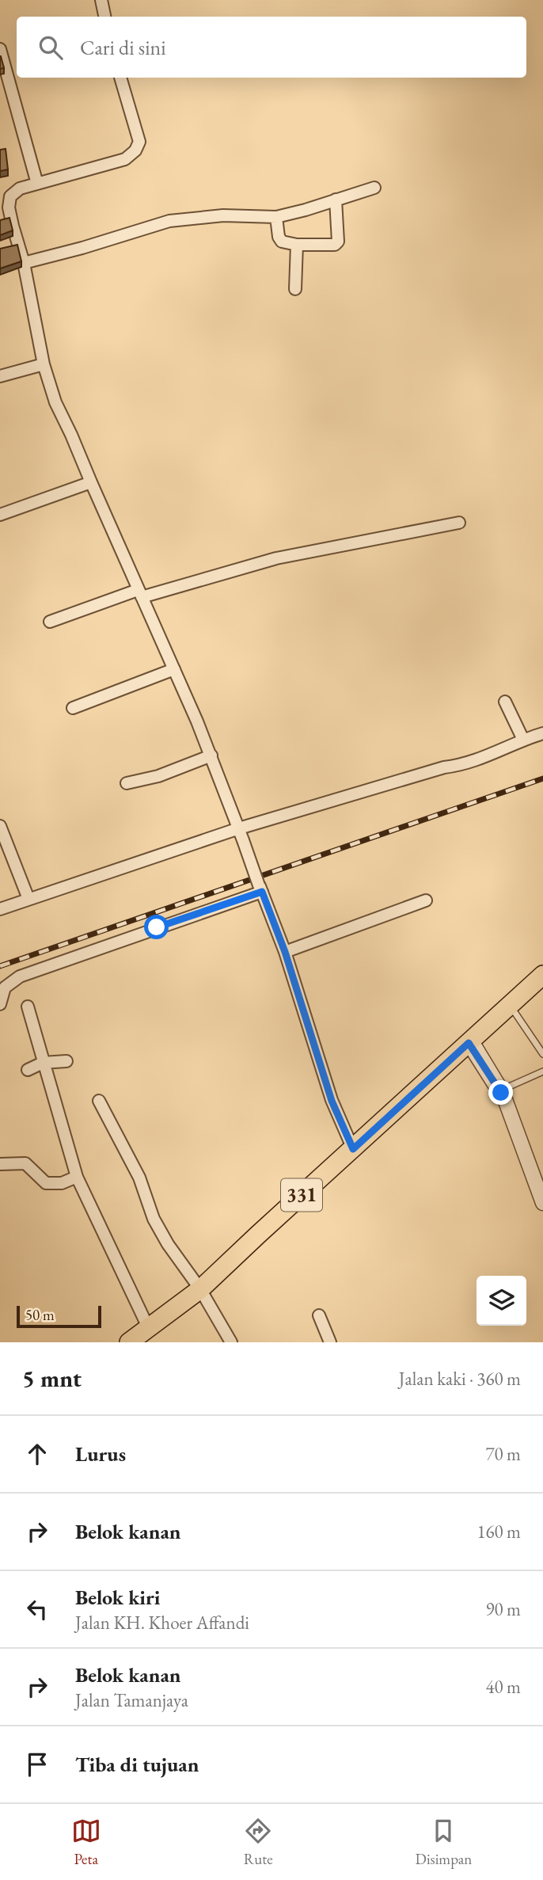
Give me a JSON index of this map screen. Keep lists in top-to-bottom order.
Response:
{
  "streets": {
    "main road": ["331"]
  },
  "scale_bar": "50 m",
  "page": {
    "search": "Cari di sini",
    "scale": "50 m",
    "heading": ["5 mnt", "Jalan kaki · 360 m"],
    "list": [
      ["Lurus", "70 m"],
      ["Belok kanan", "160 m"],
      ["Belok kiri", "Jalan KH. Khoer Affandi", "90 m"],
      ["Belok kanan", "Jalan Tamanjaya", "40 m"],
      "Tiba di tujuan"
    ],
    "nav": ["Peta", "Rute", "Disimpan"]
  }
}
